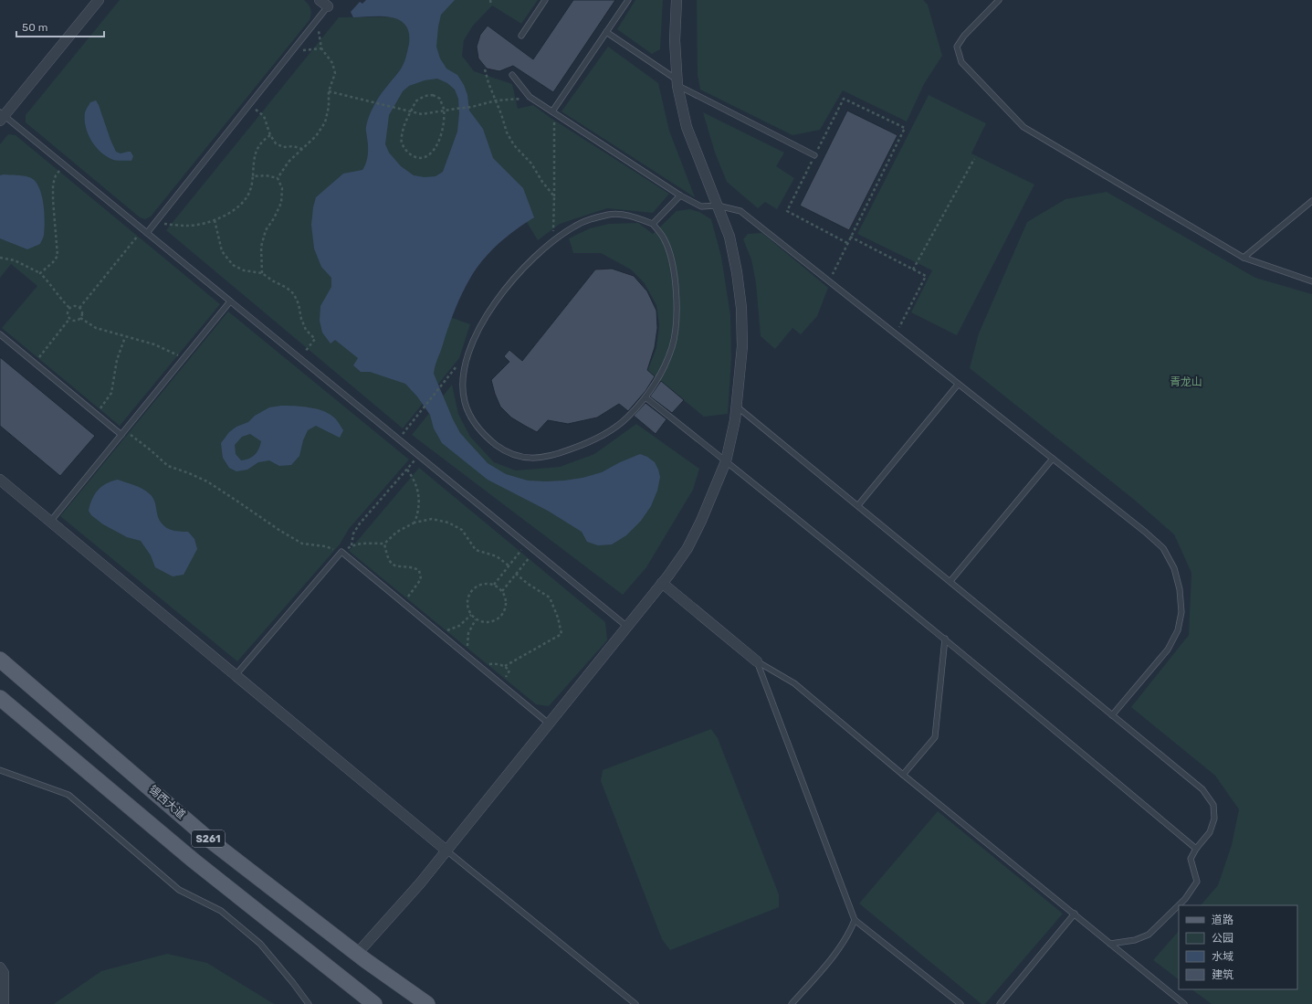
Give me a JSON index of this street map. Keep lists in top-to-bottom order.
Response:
{
  "streets": {
    "main road": ["锡西大道", "S261"]
  },
  "parks": ["青龙山"],
  "legend": [
    "道路",
    "公园",
    "水域",
    "建筑"
  ],
  "scale_bar": "50 m"
}
